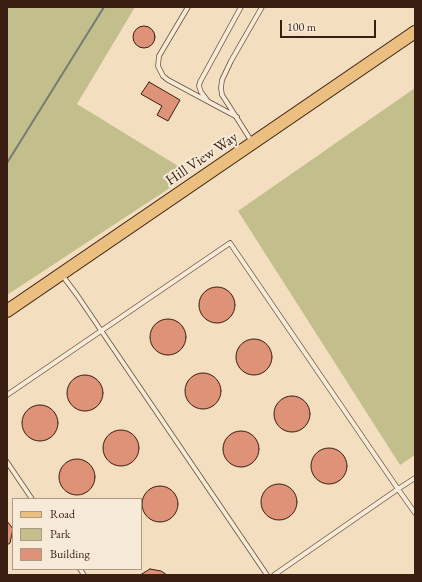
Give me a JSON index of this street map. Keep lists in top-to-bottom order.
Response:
{
  "streets": {
    "main road": ["Hill View Way"]
  },
  "legend": ["Road", "Park", "Building"],
  "scale_bar": "100 m"
}
